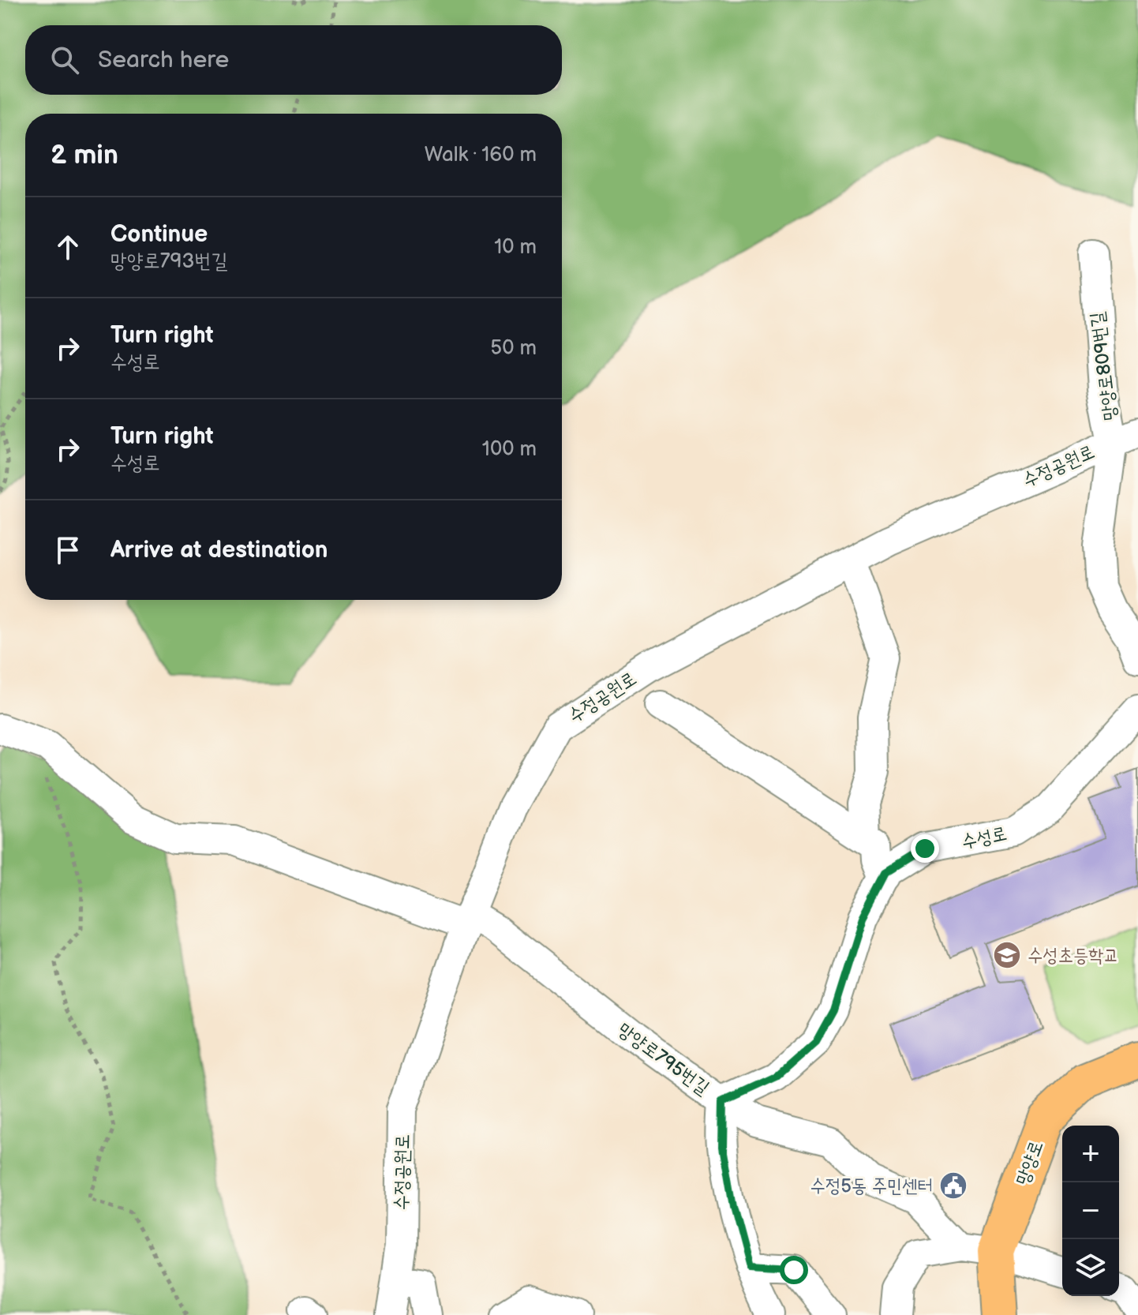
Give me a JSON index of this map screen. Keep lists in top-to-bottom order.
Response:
{
  "streets": {
    "main road": ["망양로"],
    "street": [
      "망양로809번길",
      "수정공원로",
      "수성로",
      "망양로795번길"
    ]
  },
  "crossings": [
    ["망양로809번길", "수정공원로"],
    ["수정공원로", "망양로795번길"],
    ["수성로", "망양로795번길"]
  ],
  "places": {
    "school or university": ["수성초등학교"],
    "public building": ["수정5동 주민센터"]
  },
  "page": {
    "search": "Search here",
    "heading": ["2 min", "Walk · 160 m"],
    "list": [
      ["Continue", "망양로793번길", "10 m"],
      ["Turn right", "수성로", "50 m"],
      ["Turn right", "수성로", "100 m"],
      "Arrive at destination"
    ],
    "map_buttons": ["+", "−"]
  }
}
